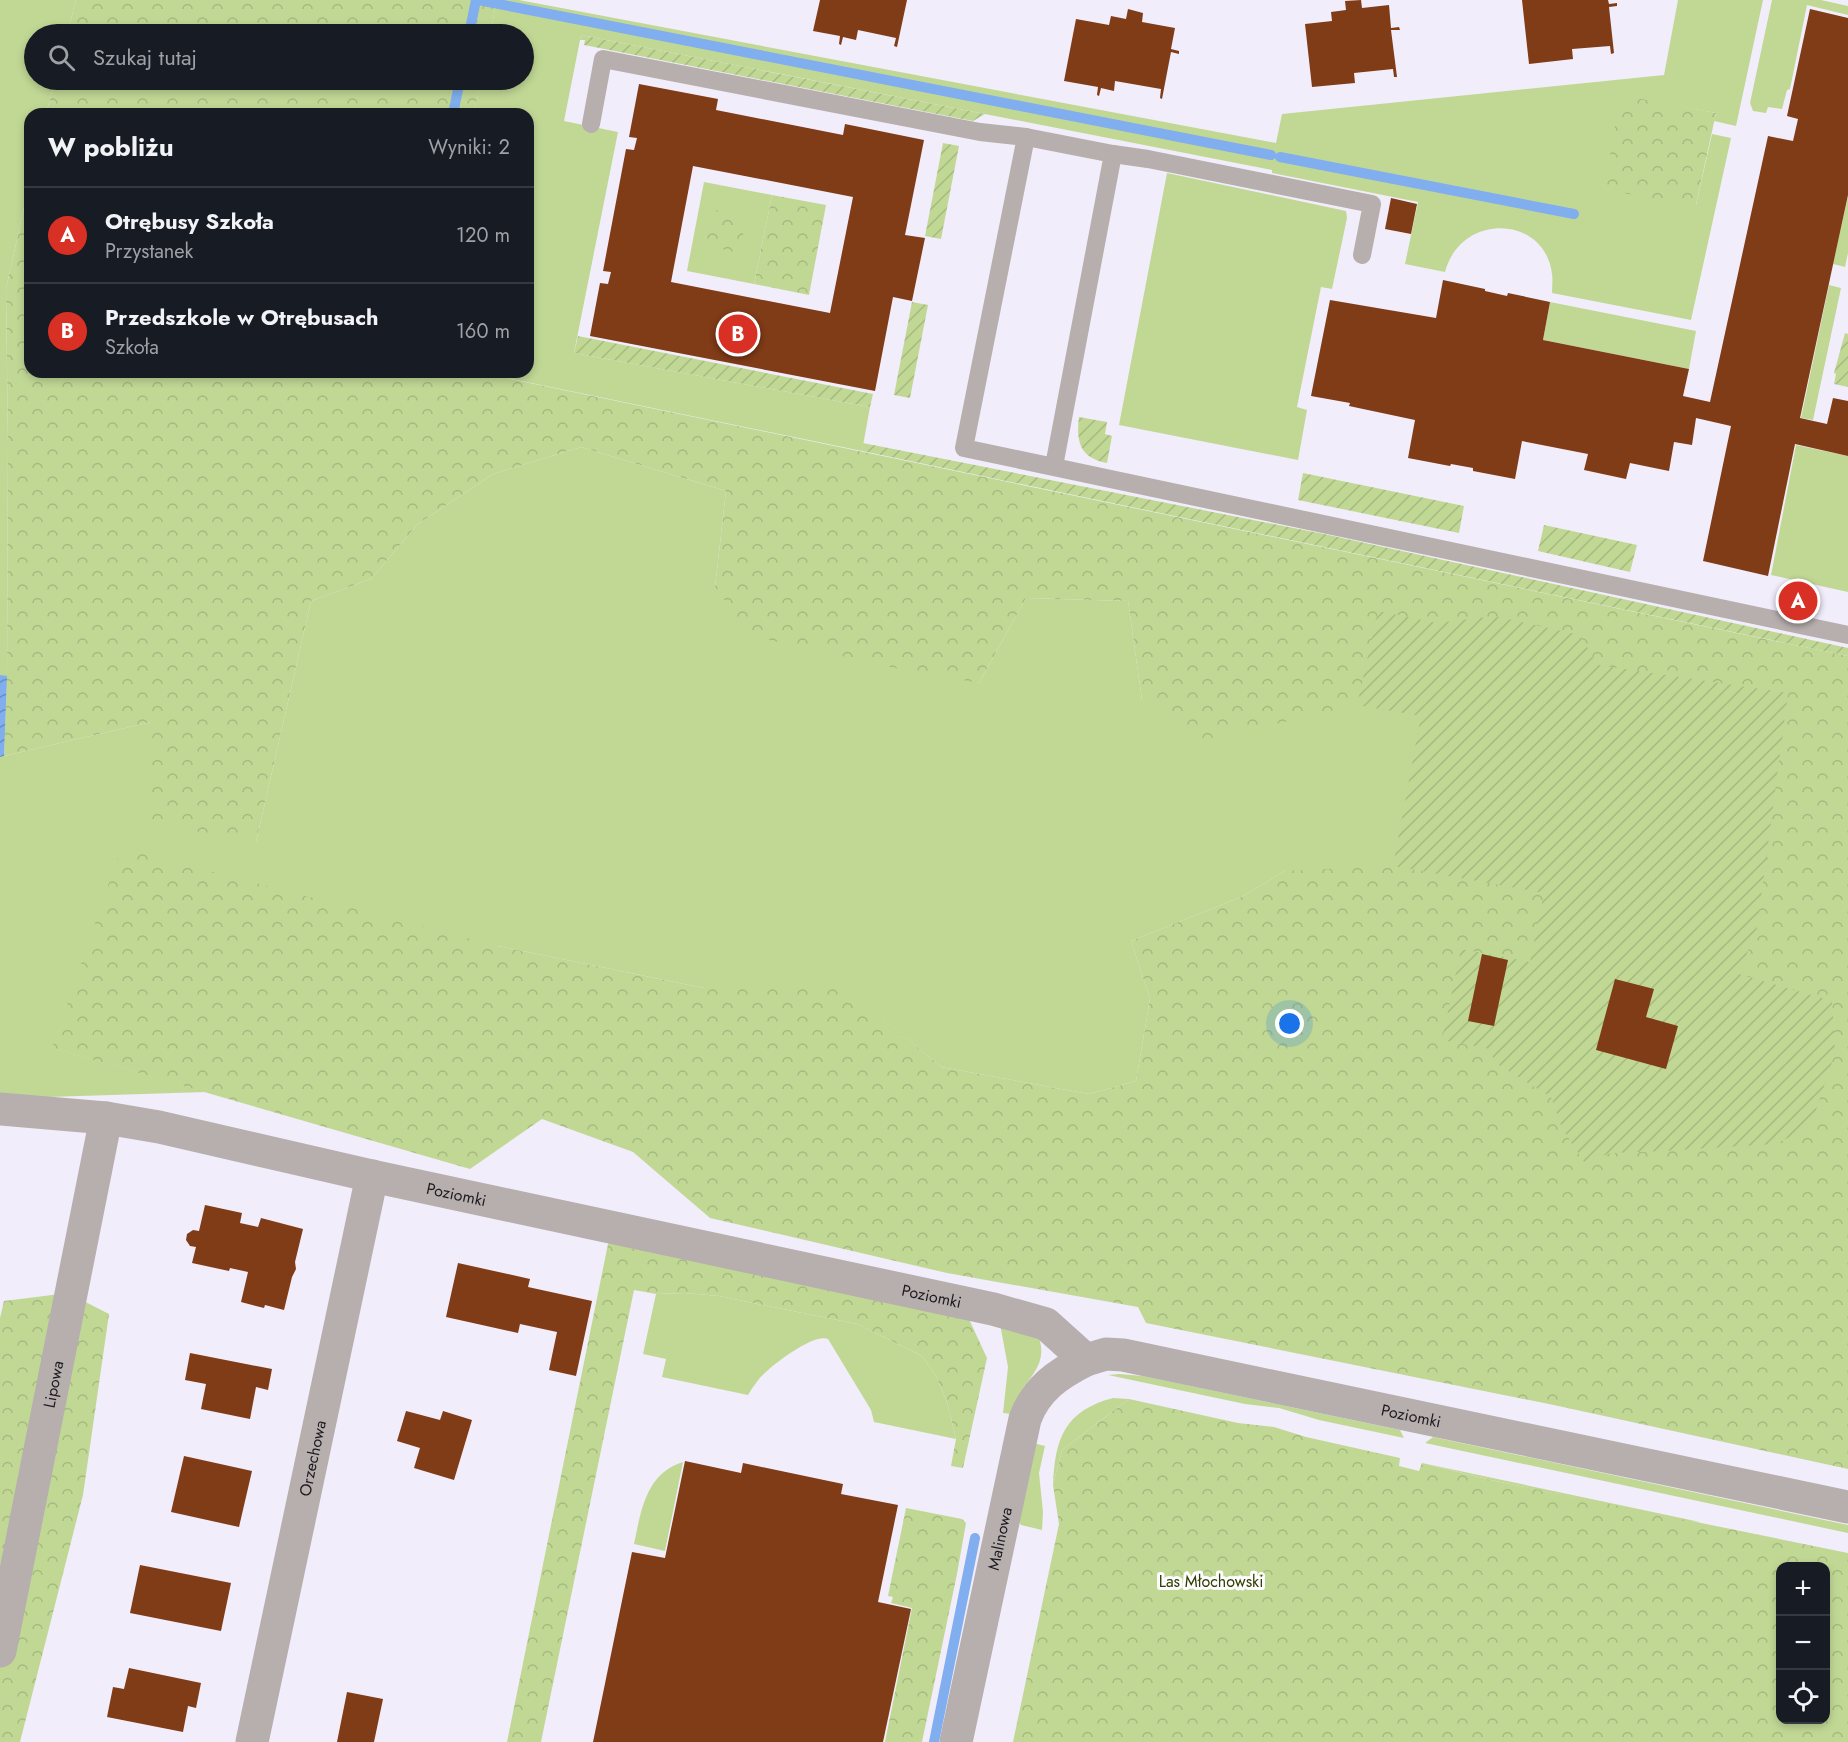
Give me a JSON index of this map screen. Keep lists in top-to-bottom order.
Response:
{
  "streets": {
    "street": [
      "Poziomki",
      "Lipowa",
      "Orzechowa",
      "Malinowa"
    ]
  },
  "crossings": [
    ["Poziomki", "Lipowa"],
    ["Poziomki", "Orzechowa"],
    ["Poziomki", "Malinowa"]
  ],
  "parks": ["Las Młochowski"],
  "page": {
    "search": "Szukaj tutaj",
    "heading": ["W pobliżu", "Wyniki: 2"],
    "list": [
      {
        "mark": "A",
        "name": "Otrębusy Szkoła",
        "note": "Przystanek",
        "value": "120 m"
      },
      {
        "mark": "B",
        "name": "Przedszkole w Otrębusach",
        "note": "Szkoła",
        "value": "160 m"
      }
    ],
    "pins": ["B", "A"],
    "map_buttons": ["+", "−"]
  }
}
